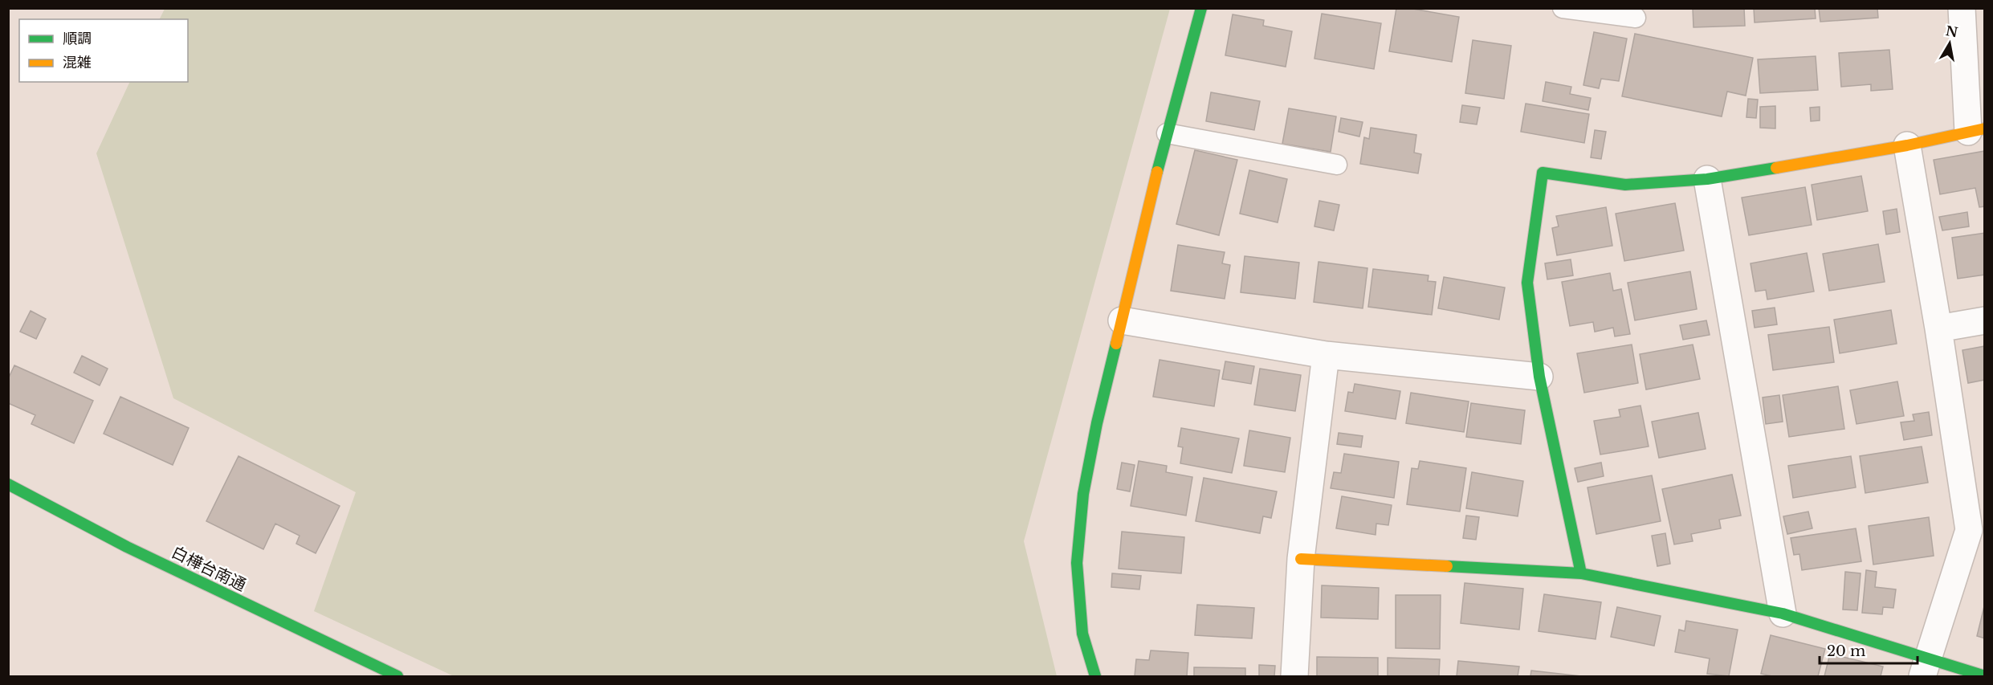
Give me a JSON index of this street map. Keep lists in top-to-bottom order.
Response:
{
  "streets": {
    "street": ["白樺台南通"]
  },
  "legend": ["順調", "混雑"],
  "scale_bar": "20 m",
  "north": "top"
}
